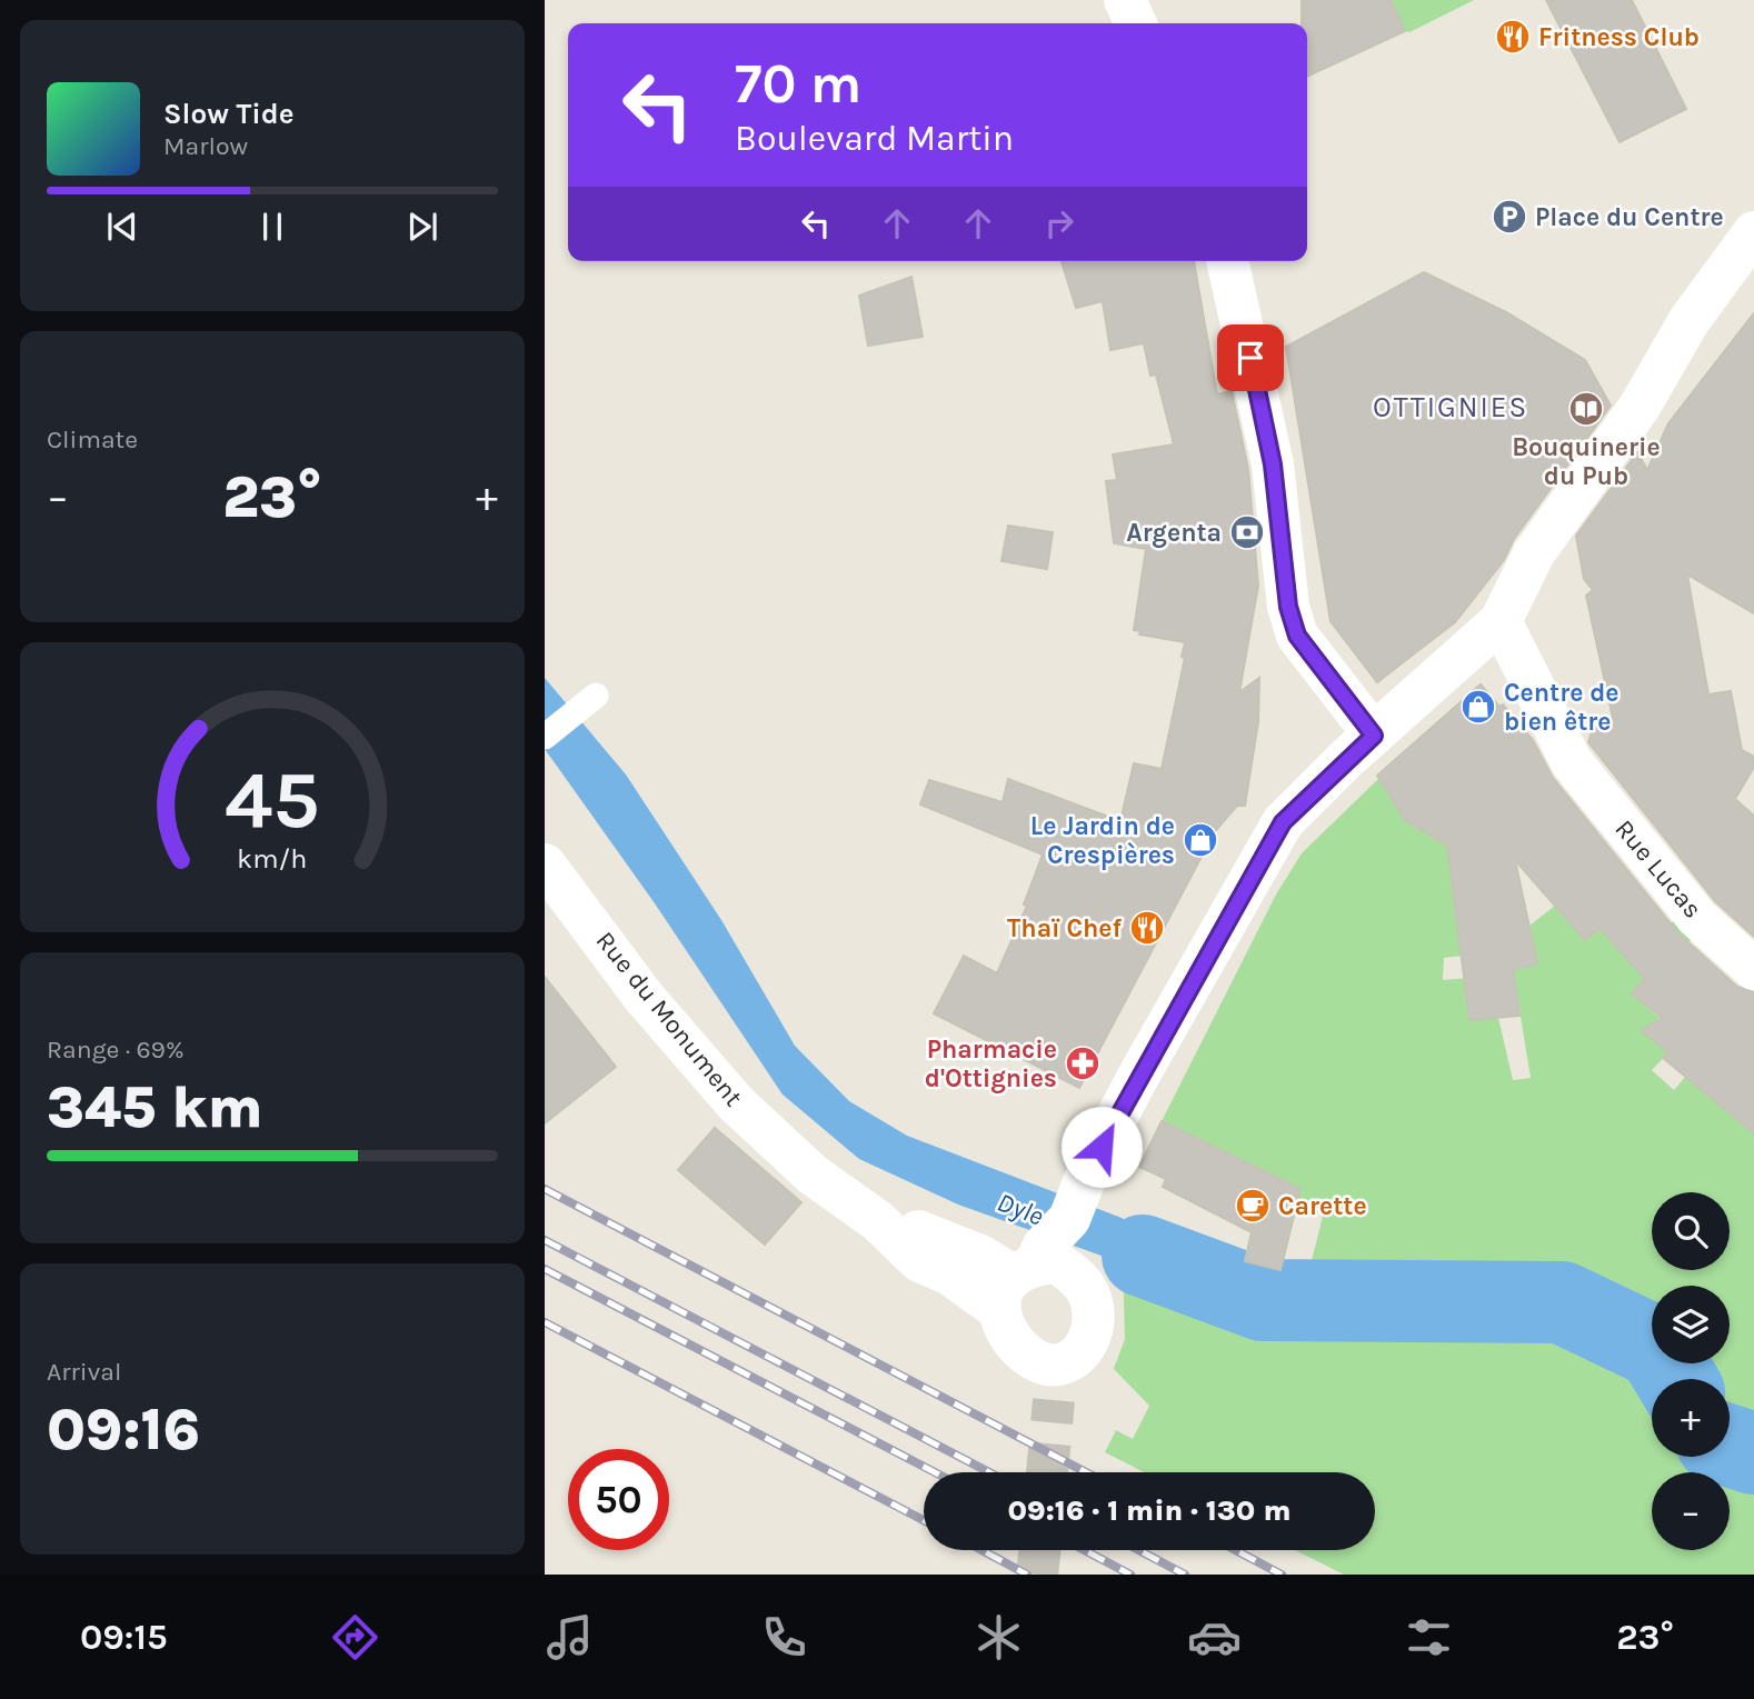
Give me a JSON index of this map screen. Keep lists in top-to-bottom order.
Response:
{
  "streets": {
    "street": ["Rue Lucas", "Rue du Monument"]
  },
  "districts": ["OTTIGNIES"],
  "water": ["Dyle"],
  "places": {
    "restaurant": ["Fritness Club", "Thaï Chef"],
    "parking": ["Place du Centre"],
    "library": ["Bouquinerie du Pub"],
    "bank": ["Argenta"],
    "shop": ["Centre de bien être", "Le Jardin de Crespières"],
    "pharmacy": ["Pharmacie d'Ottignies"],
    "cafe": ["Carette"]
  },
  "page": {
    "turn": ["70 m", "Boulevard Martin"],
    "song": ["Slow Tide", "Marlow"],
    "tile": [
      "Climate",
      ["Range · 69%", "345 km"],
      ["Arrival", "09:16"]
    ],
    "heat": ["−", "23°", "+"],
    "map_buttons": ["+", "−"],
    "limit": "50",
    "trip": "09:16 · 1 min · 130 m",
    "tabs": ["09:15", "23°"],
    "gauge": ["45", "km/h"]
  }
}
